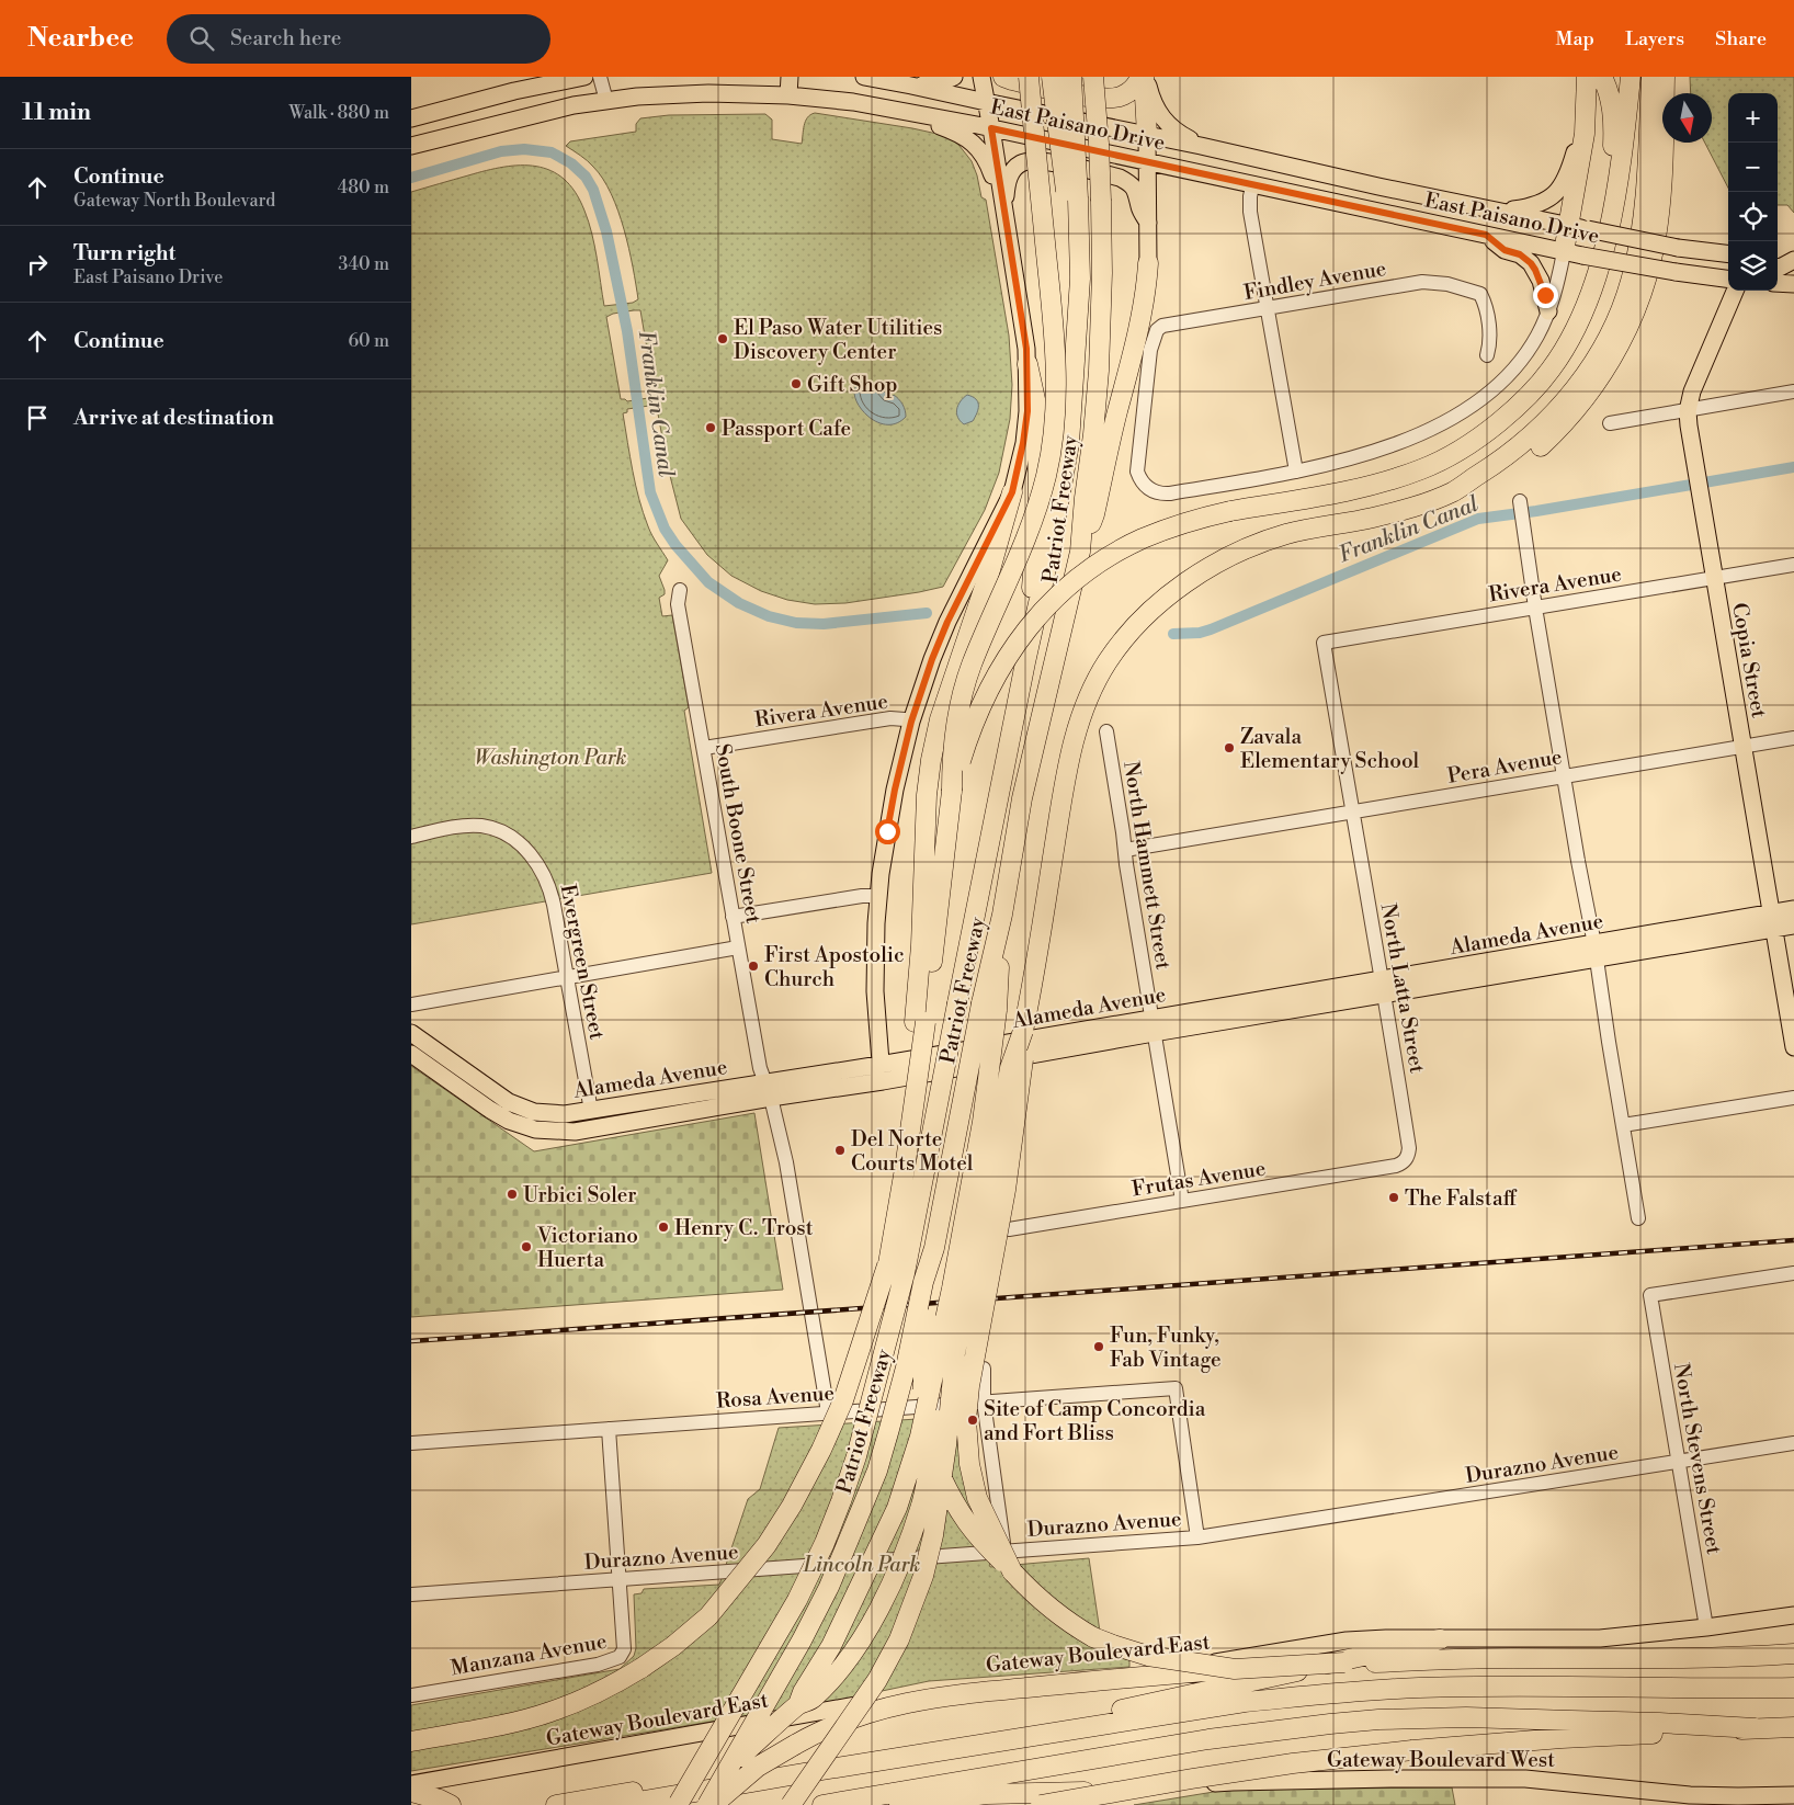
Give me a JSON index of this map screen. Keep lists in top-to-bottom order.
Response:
{
  "streets": {
    "highway": ["Patriot Freeway"],
    "main road": [
      "East Paisano Drive",
      "Copia Street",
      "Alameda Avenue",
      "Gateway Boulevard East",
      "Gateway Boulevard West"
    ],
    "street": [
      "Findley Avenue",
      "Rivera Avenue",
      "Pera Avenue",
      "South Boone Street",
      "North Hammett Street",
      "Evergreen Street",
      "North Latta Street",
      "Frutas Avenue",
      "Rosa Avenue",
      "North Stevens Street",
      "Durazno Avenue",
      "Manzana Avenue"
    ]
  },
  "crossings": [
    ["Rivera Avenue", "Copia Street"],
    ["Rivera Avenue", "South Boone Street"],
    ["Rivera Avenue", "North Latta Street"],
    ["Copia Street", "Pera Avenue"],
    ["Copia Street", "Alameda Avenue"],
    ["Pera Avenue", "North Hammett Street"],
    ["Pera Avenue", "North Latta Street"],
    ["South Boone Street", "Alameda Avenue"],
    ["South Boone Street", "Rosa Avenue"],
    ["North Hammett Street", "Alameda Avenue"],
    ["North Hammett Street", "Frutas Avenue"],
    ["Alameda Avenue", "Evergreen Street"],
    ["Alameda Avenue", "North Latta Street"],
    ["North Latta Street", "Frutas Avenue"],
    ["Rosa Avenue", "Durazno Avenue"],
    ["North Stevens Street", "Durazno Avenue"],
    ["North Stevens Street", "Gateway Boulevard East"],
    ["Durazno Avenue", "Manzana Avenue"]
  ],
  "water": ["Franklin Canal"],
  "parks": ["Washington Park", "Lincoln Park"],
  "places": [
    "El Paso Water Utilities Discovery Center",
    "Gift Shop",
    "Passport Cafe",
    "Zavala Elementary School",
    "First Apostolic Church",
    "Del Norte Courts Motel",
    "Urbici Soler",
    "The Falstaff",
    "Henry C. Trost",
    "Victoriano Huerta",
    "Fun, Funky, Fab Vintage",
    "Site of Camp Concordia and Fort Bliss"
  ],
  "north": "bottom",
  "page": {
    "header": "Nearbee",
    "search": "Search here",
    "nav": ["Map", "Layers", "Share"],
    "heading": ["11 min", "Walk · 880 m"],
    "map_buttons": ["+", "−"],
    "list": [
      ["Continue", "Gateway North Boulevard", "480 m"],
      ["Turn right", "East Paisano Drive", "340 m"],
      ["Continue", "60 m"],
      "Arrive at destination"
    ]
  }
}
